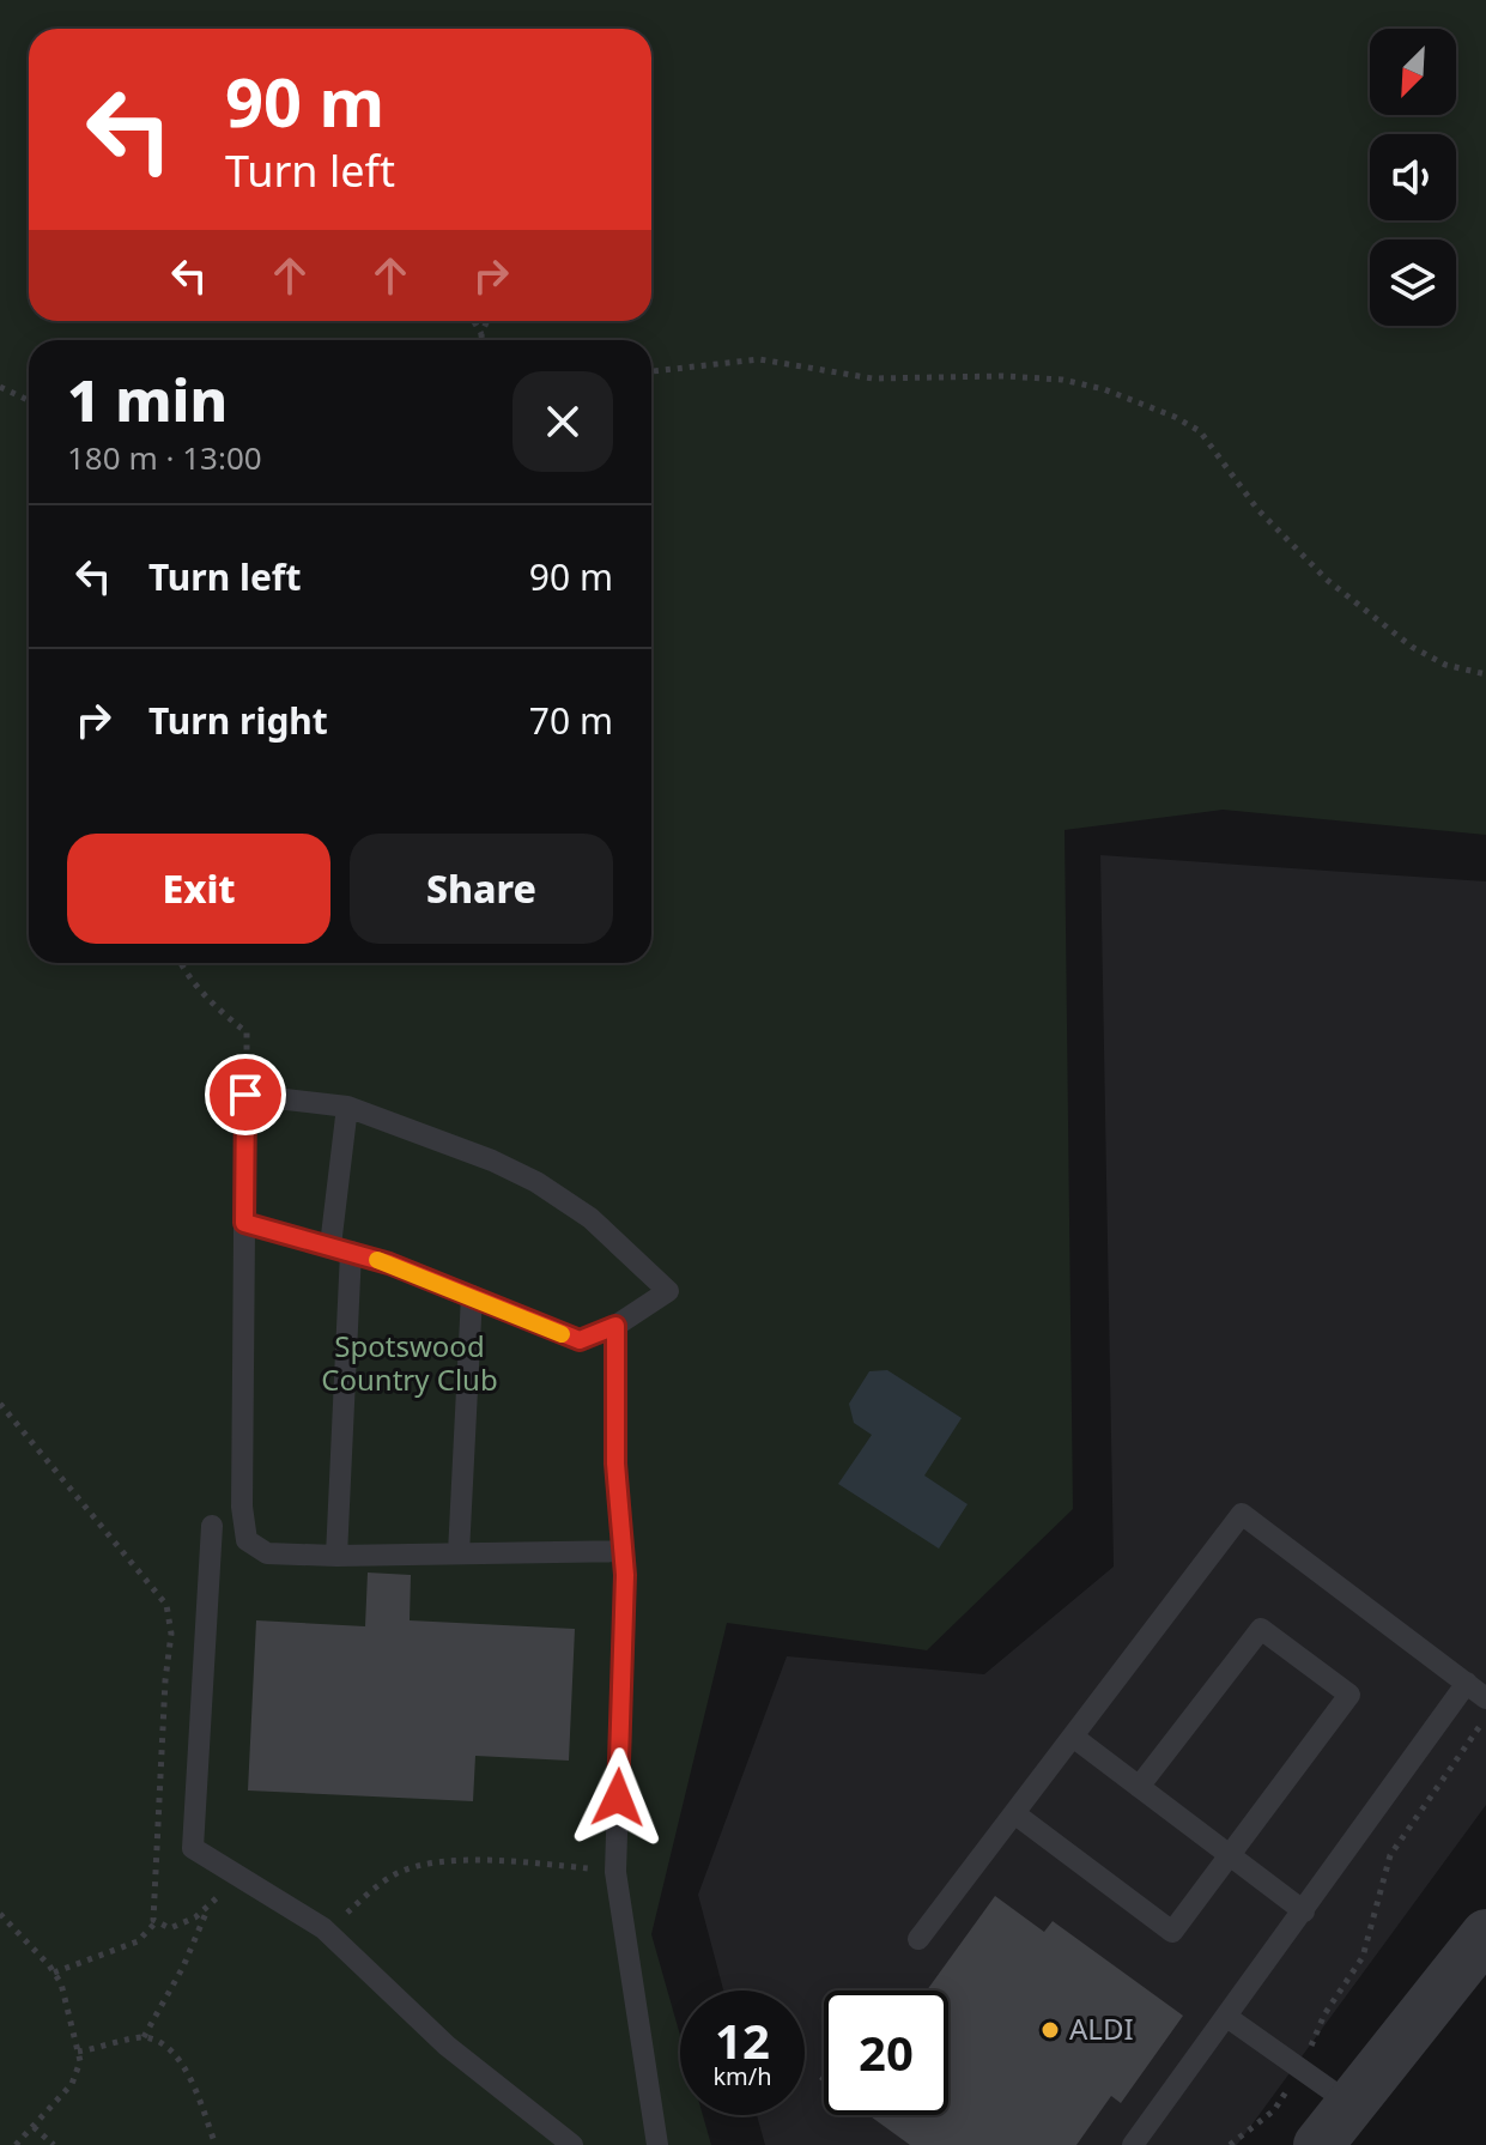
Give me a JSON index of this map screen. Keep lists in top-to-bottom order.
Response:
{
  "parks": ["Spotswood Country Club"],
  "places": ["ALDI"],
  "north": "bottom left",
  "page": {
    "turn": ["90 m", "Turn left"],
    "heading": ["1 min", "180 m · 13:00"],
    "list": [
      {
        "name": "Turn left",
        "value": "90 m"
      },
      {
        "name": "Turn right",
        "value": "70 m"
      }
    ],
    "buttons": ["Exit", "Share"],
    "speed": "12 km/h",
    "limit": "20"
  }
}
